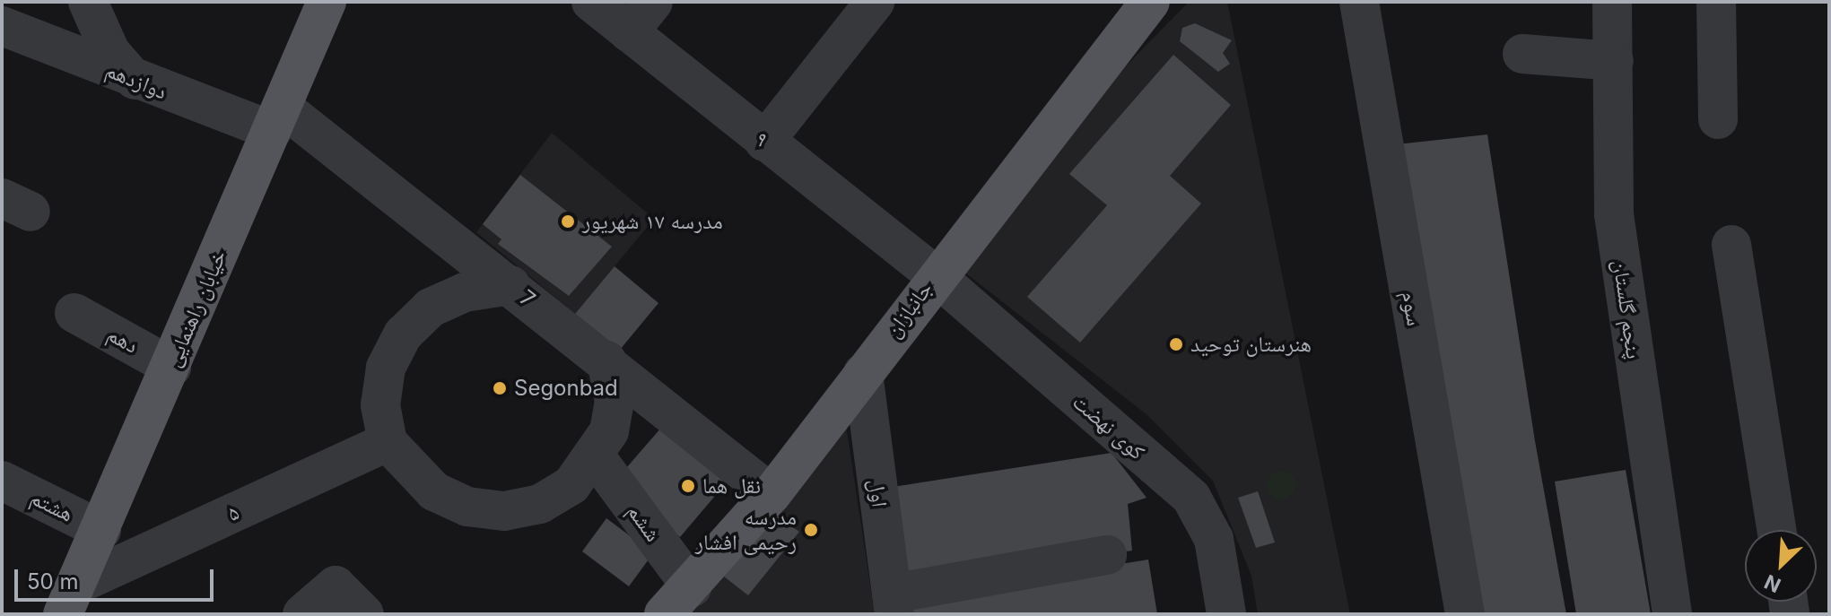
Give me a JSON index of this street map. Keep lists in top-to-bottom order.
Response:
{
  "streets": {
    "main road": ["خیابان راهنمایی", "جانبازان"],
    "street": [
      "دوازدهم",
      "۹",
      "7",
      "سوم",
      "پنجم گلستان",
      "دهم",
      "کوی نهضت",
      "اول",
      "هشتم",
      "۵",
      "ششم"
    ]
  },
  "crossings": [
    ["دوازدهم", "7"],
    ["دوازدهم", "خیابان راهنمایی"],
    ["۹", "جانبازان"],
    ["۹", "کوی نهضت"],
    ["7", "خیابان راهنمایی"],
    ["7", "جانبازان"],
    ["7", "۵"],
    ["7", "ششم"],
    ["خیابان راهنمایی", "دهم"],
    ["خیابان راهنمایی", "هشتم"],
    ["خیابان راهنمایی", "۵"],
    ["جانبازان", "کوی نهضت"],
    ["جانبازان", "اول"],
    ["جانبازان", "ششم"],
    ["۵", "ششم"]
  ],
  "places": [
    "مدرسه ۱۷ شهریور",
    "هنرستان توحید",
    "Segonbad",
    "نقل هما",
    "مدرسه رحیمی افشار"
  ],
  "scale_bar": "50 m",
  "north": "bottom left"
}
